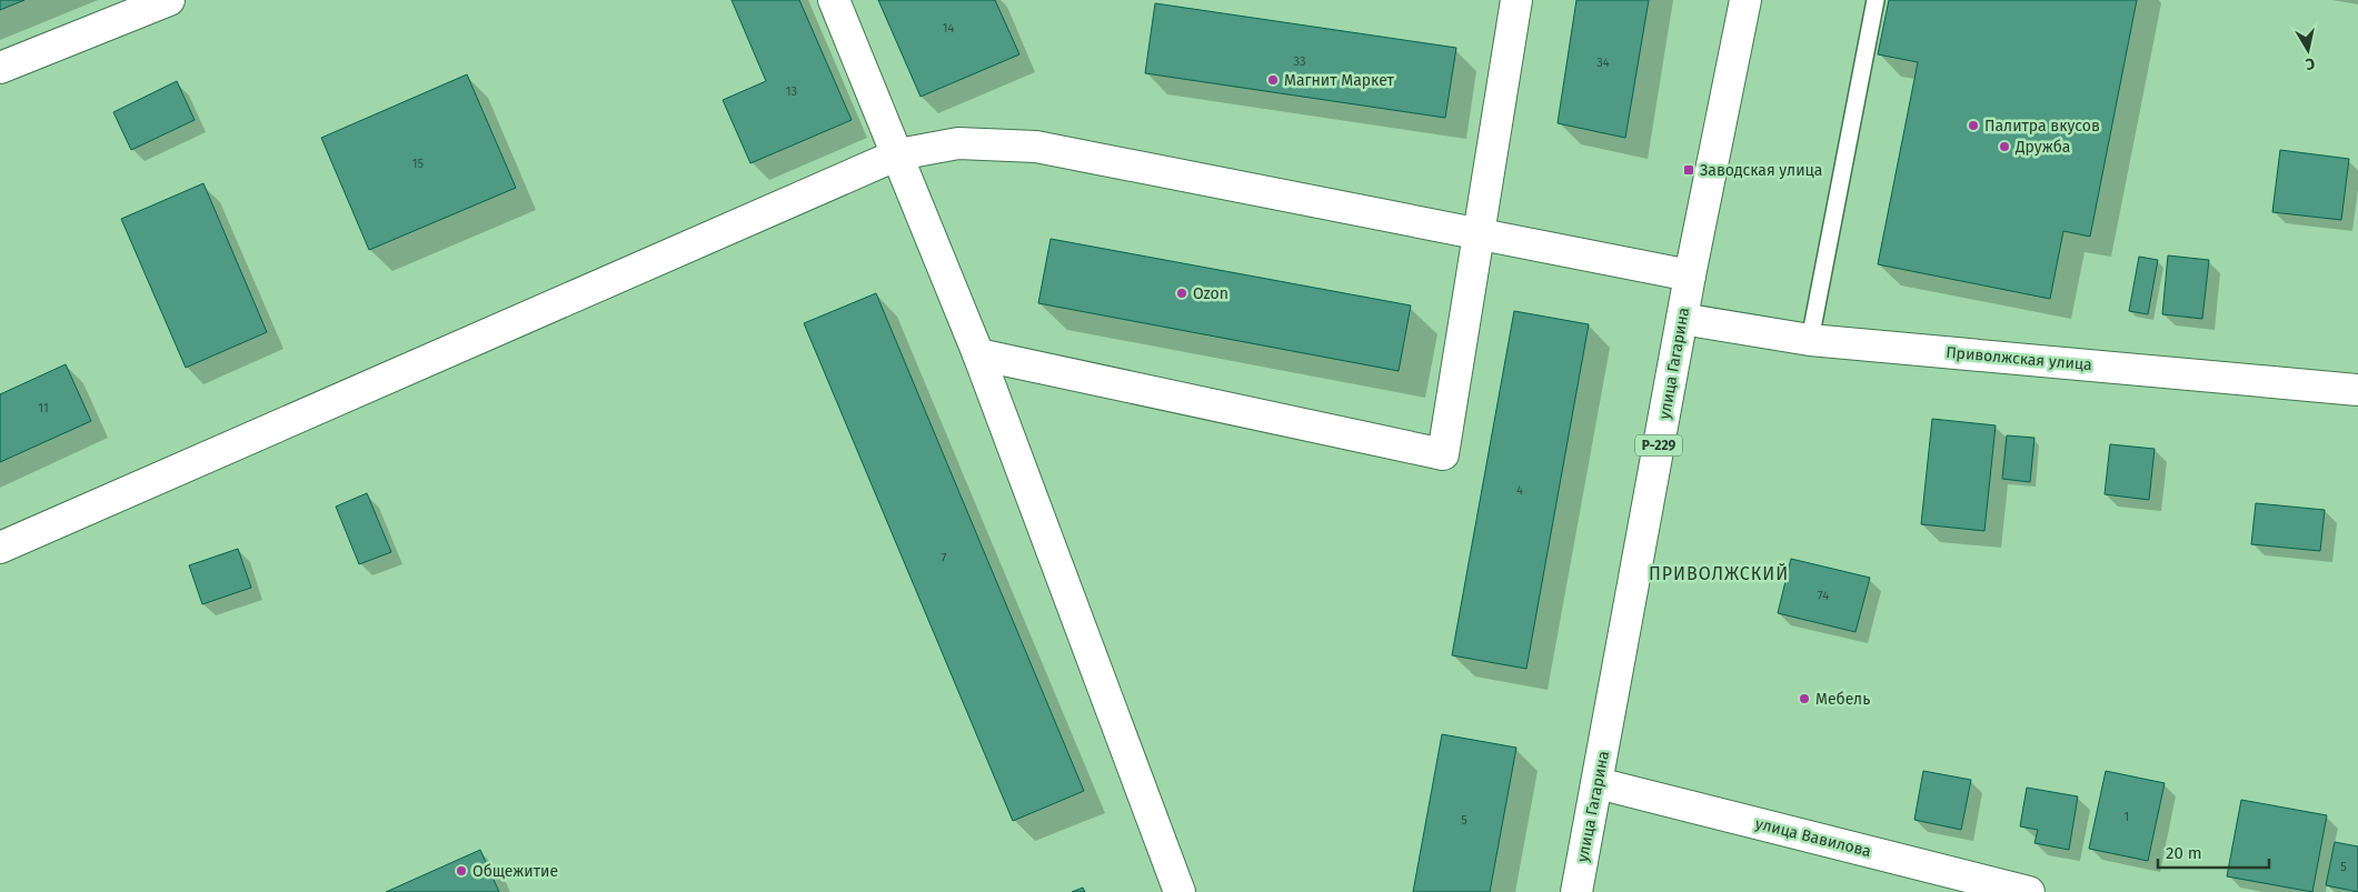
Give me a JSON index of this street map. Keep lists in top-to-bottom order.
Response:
{
  "streets": {
    "street": [
      "Приволжская улица",
      "улица Гагарина",
      "Р-229",
      "улица Вавилова"
    ]
  },
  "crossings": [
    ["Приволжская улица", "улица Гагарина"],
    ["улица Гагарина", "улица Вавилова"]
  ],
  "districts": ["ПРИВОЛЖСКИЙ"],
  "places": {
    "other": [
      "Магнит Маркет",
      "Палитра вкусов",
      "Дружба",
      "Ozon",
      "Мебель",
      "Общежитие"
    ],
    "transit": ["Заводская улица"]
  },
  "house_numbers": [
    "14",
    "33",
    "34",
    "13",
    "15",
    "11",
    "4",
    "7",
    "74",
    "1",
    "5",
    "5"
  ],
  "scale_bar": "20 m",
  "north": "bottom"
}
